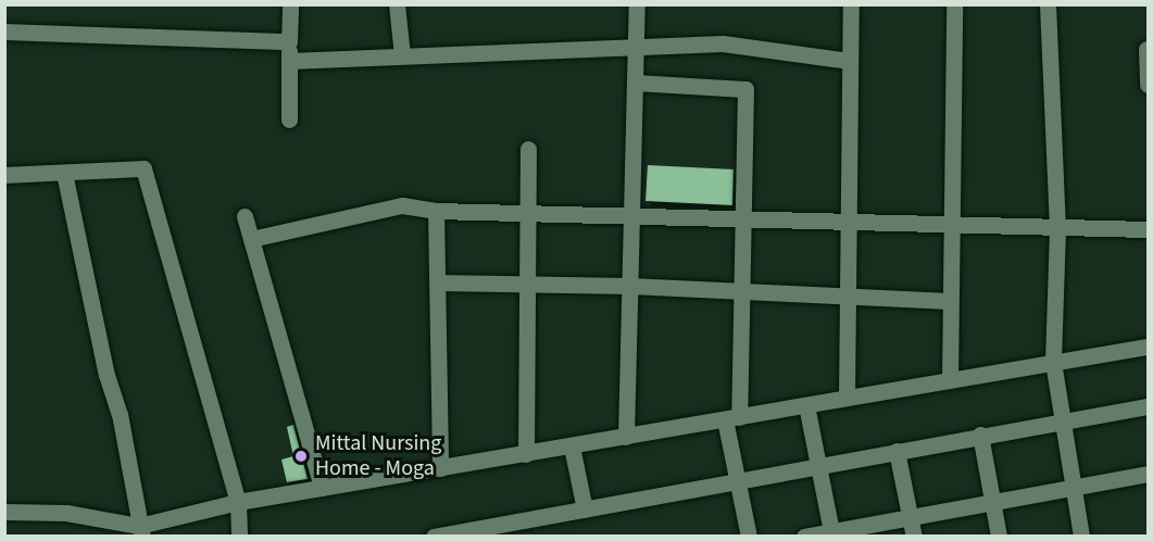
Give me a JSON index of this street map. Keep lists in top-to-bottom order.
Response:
{
  "places": ["Mittal Nursing Home - Moga"]
}
